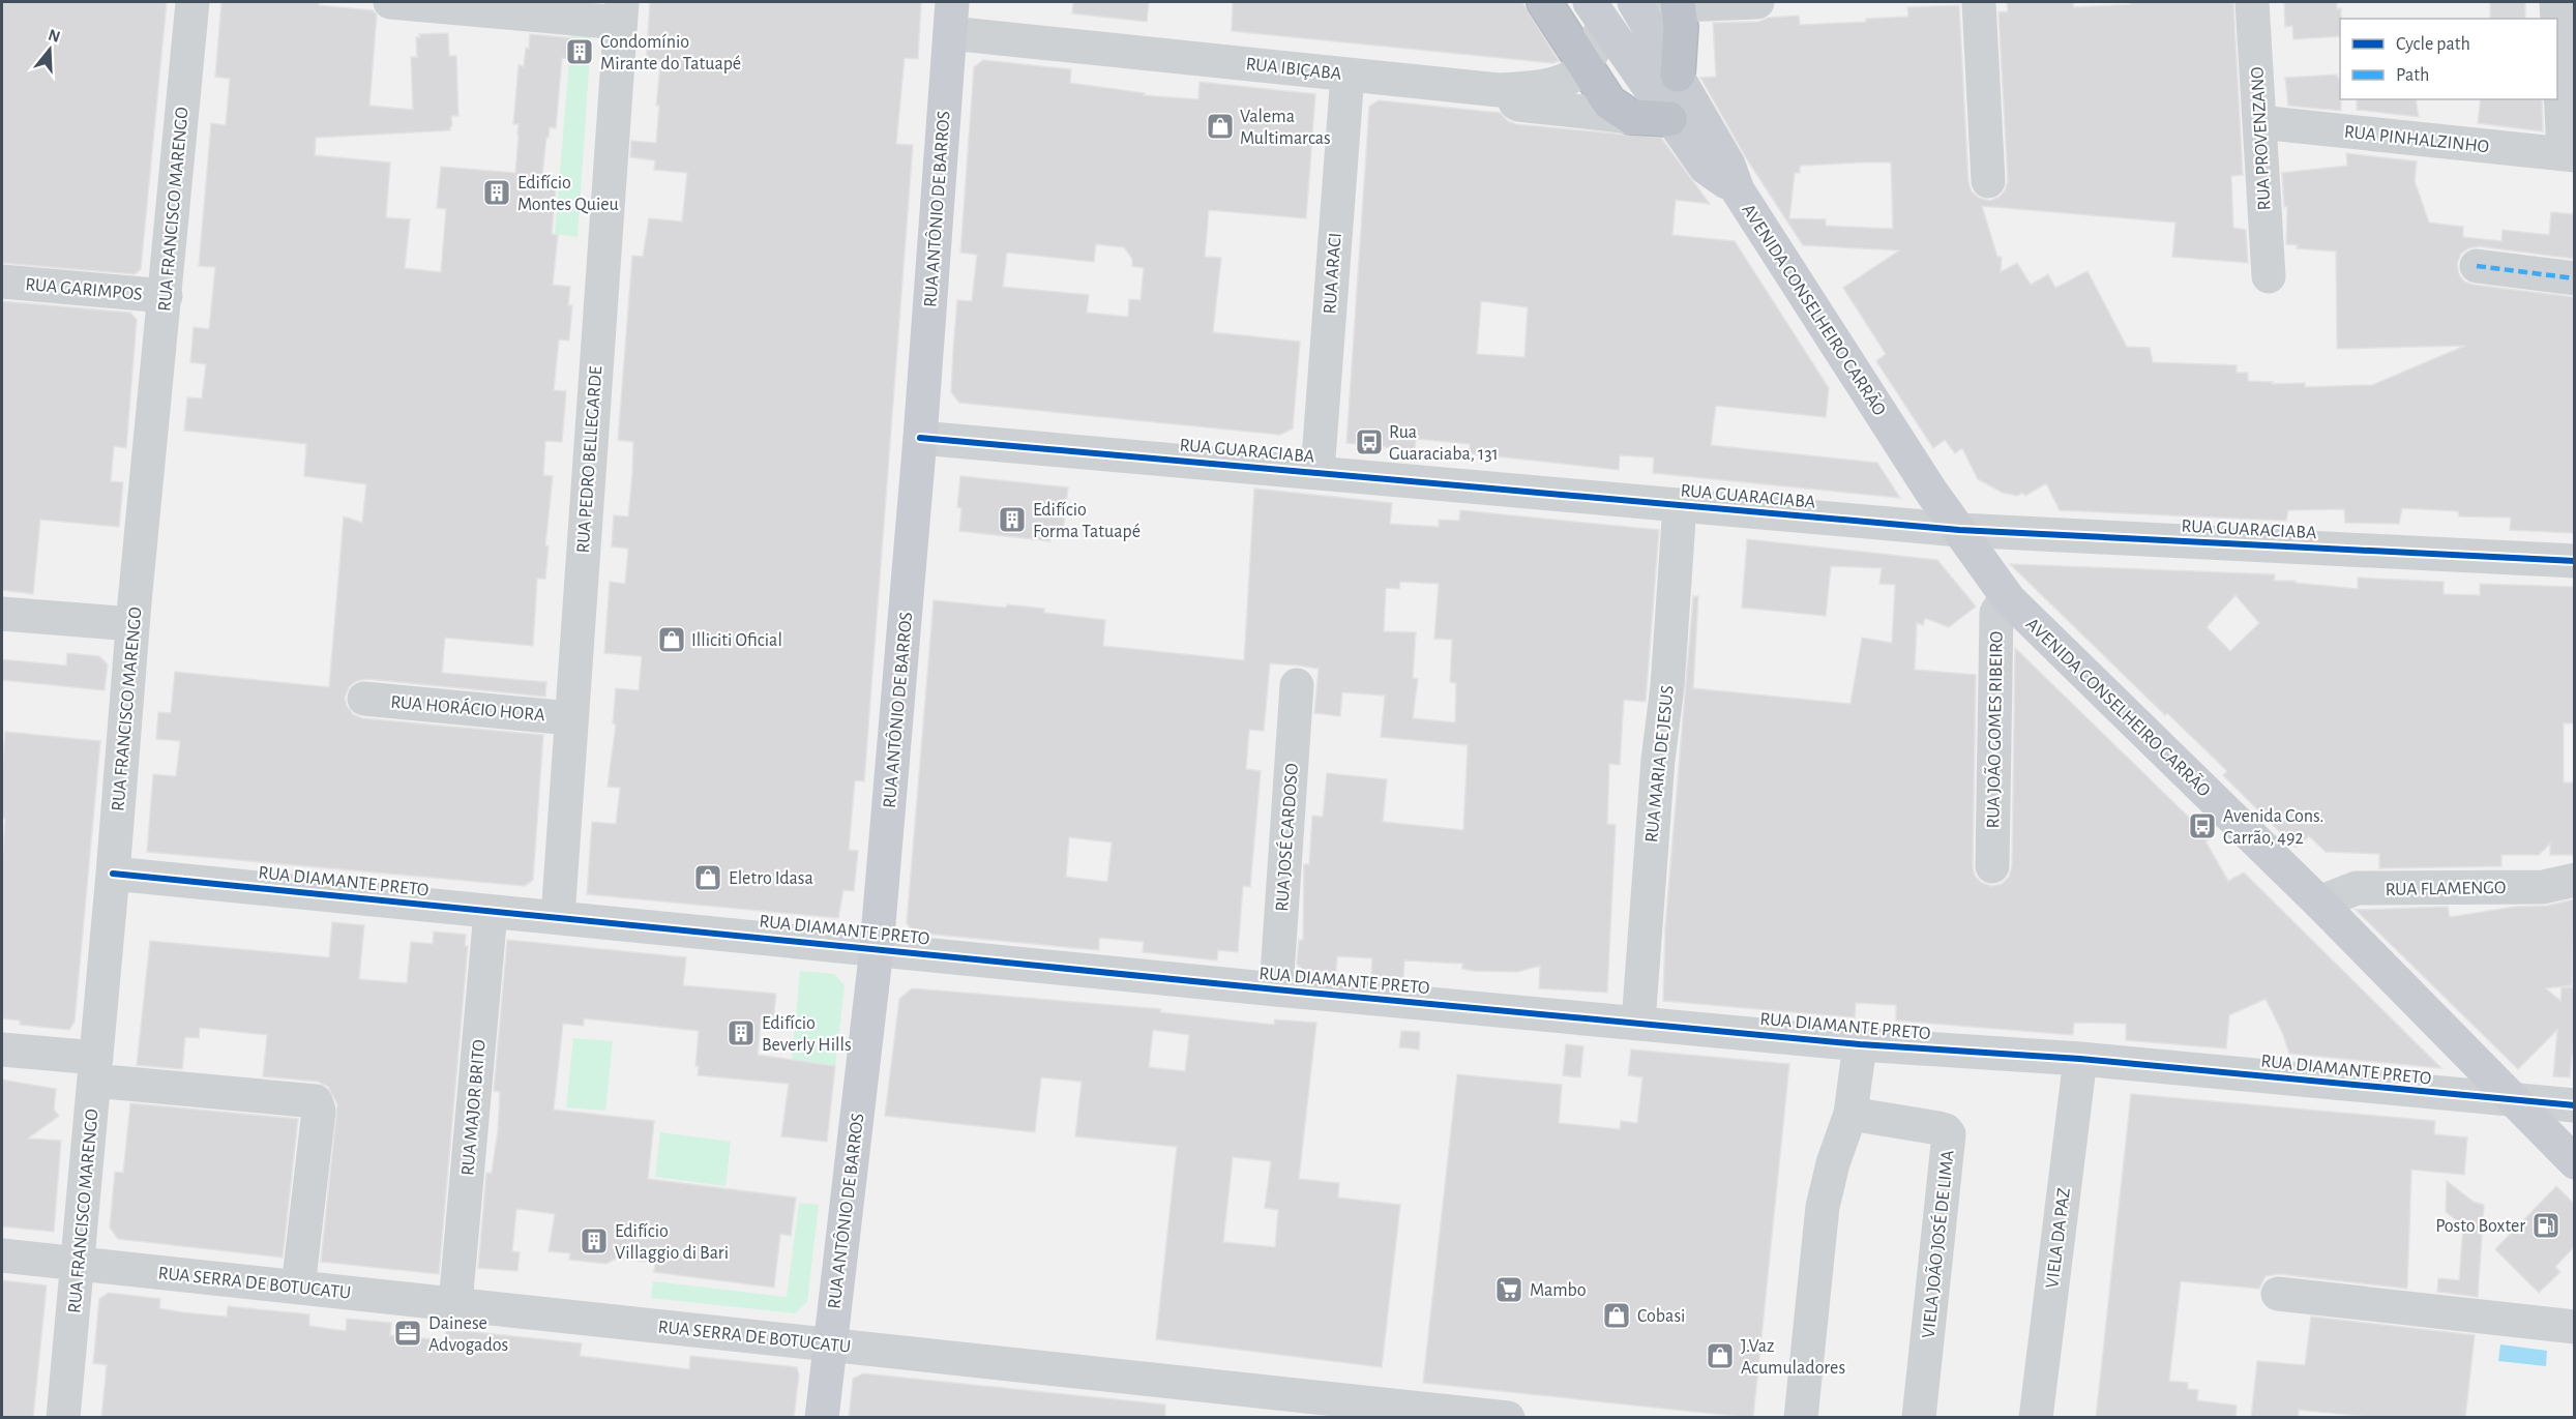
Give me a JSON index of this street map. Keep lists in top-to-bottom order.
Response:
{
  "streets": {
    "main road": ["RUA ANTÔNIO DE BARROS", "AVENIDA CONSELHEIRO CARRÃO"],
    "street": [
      "RUA IBIÇABA",
      "RUA PROVENZANO",
      "RUA PINHALZINHO",
      "RUA FRANCISCO MARENGO",
      "RUA ARACI",
      "RUA GARIMPOS",
      "RUA GUARACIABA",
      "RUA PEDRO BELLEGARDE",
      "RUA HORÁCIO HORA",
      "RUA JOÃO GOMES RIBEIRO",
      "RUA MARIA DE JESUS",
      "RUA JOSÉ CARDOSO",
      "RUA DIAMANTE PRETO",
      "RUA FLAMENGO",
      "RUA MAJOR BRITO",
      "VIELA DA PAZ",
      "VIELA JOÃO JOSÉ DE LIMA",
      "RUA SERRA DE BOTUCATU"
    ]
  },
  "crossings": [
    ["RUA IBIÇABA", "RUA ANTÔNIO DE BARROS"],
    ["RUA IBIÇABA", "RUA ARACI"],
    ["RUA IBIÇABA", "AVENIDA CONSELHEIRO CARRÃO"],
    ["RUA PROVENZANO", "RUA PINHALZINHO"],
    ["RUA FRANCISCO MARENGO", "RUA GARIMPOS"],
    ["RUA FRANCISCO MARENGO", "RUA DIAMANTE PRETO"],
    ["RUA FRANCISCO MARENGO", "RUA SERRA DE BOTUCATU"],
    ["RUA ANTÔNIO DE BARROS", "RUA GUARACIABA"],
    ["RUA ANTÔNIO DE BARROS", "RUA DIAMANTE PRETO"],
    ["RUA ANTÔNIO DE BARROS", "RUA SERRA DE BOTUCATU"],
    ["RUA ARACI", "RUA GUARACIABA"],
    ["AVENIDA CONSELHEIRO CARRÃO", "RUA GUARACIABA"],
    ["AVENIDA CONSELHEIRO CARRÃO", "RUA JOÃO GOMES RIBEIRO"],
    ["AVENIDA CONSELHEIRO CARRÃO", "RUA DIAMANTE PRETO"],
    ["AVENIDA CONSELHEIRO CARRÃO", "RUA FLAMENGO"],
    ["RUA GUARACIABA", "RUA MARIA DE JESUS"],
    ["RUA PEDRO BELLEGARDE", "RUA HORÁCIO HORA"],
    ["RUA PEDRO BELLEGARDE", "RUA DIAMANTE PRETO"],
    ["RUA MARIA DE JESUS", "RUA DIAMANTE PRETO"],
    ["RUA JOSÉ CARDOSO", "RUA DIAMANTE PRETO"],
    ["RUA DIAMANTE PRETO", "RUA MAJOR BRITO"],
    ["RUA DIAMANTE PRETO", "VIELA DA PAZ"],
    ["RUA MAJOR BRITO", "RUA SERRA DE BOTUCATU"]
  ],
  "places": {
    "building": [
      "Condomínio Mirante do Tatuapé",
      "Edifício Montes Quieu",
      "Edifício Forma Tatuapé",
      "Edifício Beverly Hills",
      "Edifício Villaggio di Bari"
    ],
    "shop": [
      "Valema Multimarcas",
      "Illiciti Oficial",
      "Eletro Idasa",
      "Cobasi",
      "J.Vaz Acumuladores"
    ],
    "bus stop": ["Rua Guaraciaba, 131", "Avenida Cons. Carrão, 492"],
    "fuel station": ["Posto Boxter"],
    "supermarket": ["Mambo"],
    "office": ["Dainese Advogados"]
  },
  "legend": ["Cycle path", "Path"],
  "north": "top"
}
